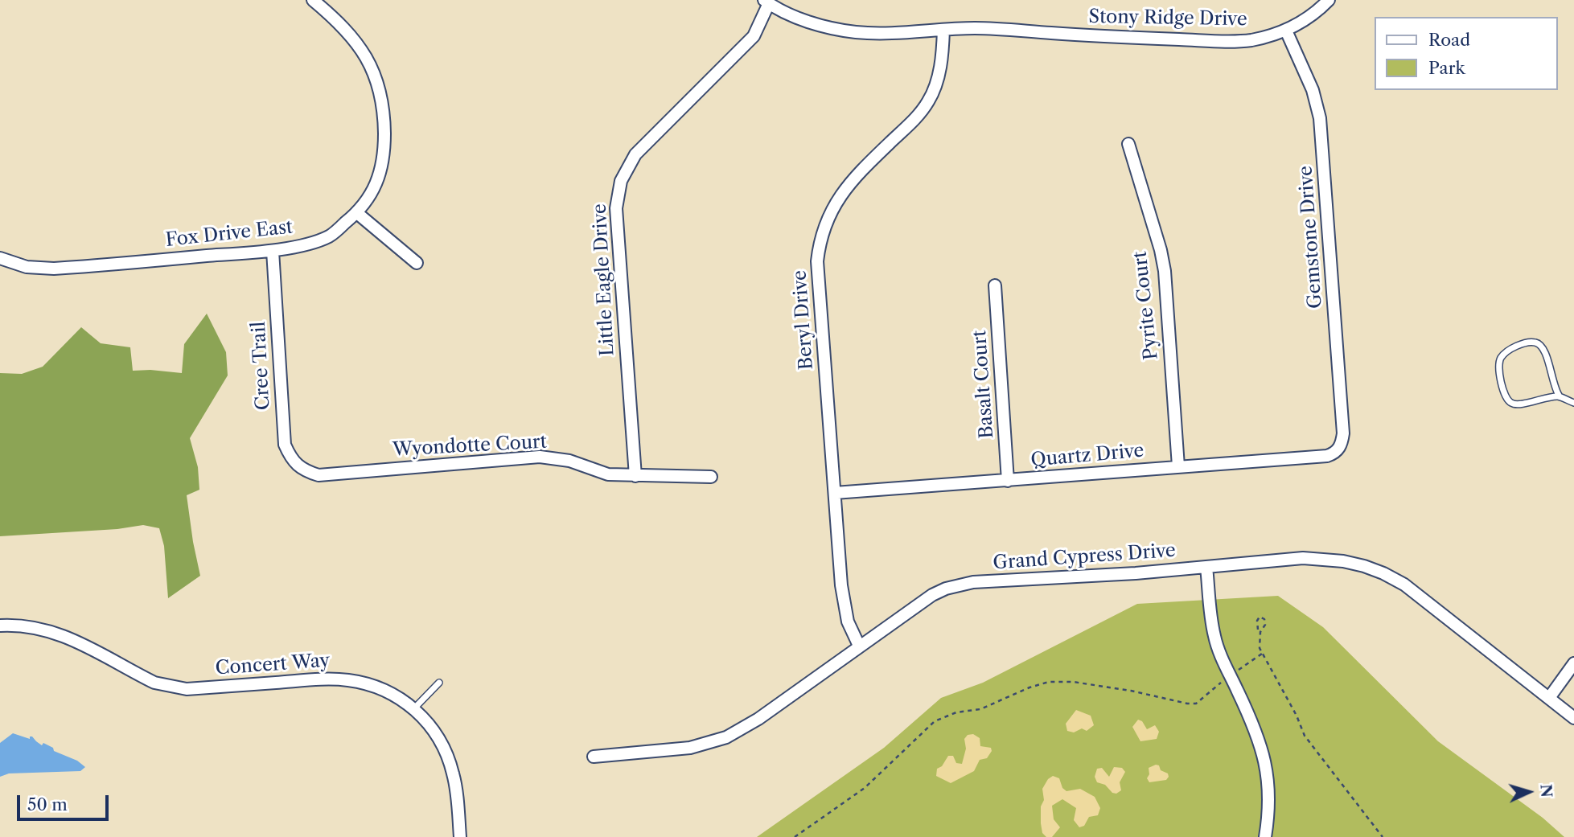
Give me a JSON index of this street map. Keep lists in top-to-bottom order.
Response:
{
  "streets": {
    "street": [
      "Stony Ridge Drive",
      "Fox Drive East",
      "Gemstone Drive",
      "Little Eagle Drive",
      "Pyrite Court",
      "Beryl Drive",
      "Cree Trail",
      "Basalt Court",
      "Wyondotte Court",
      "Quartz Drive",
      "Grand Cypress Drive",
      "Concert Way"
    ]
  },
  "crossings": [
    ["Stony Ridge Drive", "Gemstone Drive"],
    ["Stony Ridge Drive", "Little Eagle Drive"],
    ["Stony Ridge Drive", "Beryl Drive"],
    ["Fox Drive East", "Cree Trail"],
    ["Gemstone Drive", "Quartz Drive"],
    ["Little Eagle Drive", "Wyondotte Court"],
    ["Pyrite Court", "Quartz Drive"],
    ["Beryl Drive", "Quartz Drive"],
    ["Beryl Drive", "Grand Cypress Drive"],
    ["Cree Trail", "Wyondotte Court"],
    ["Basalt Court", "Quartz Drive"]
  ],
  "legend": ["Road", "Park"],
  "scale_bar": "50 m",
  "north": "right"
}
